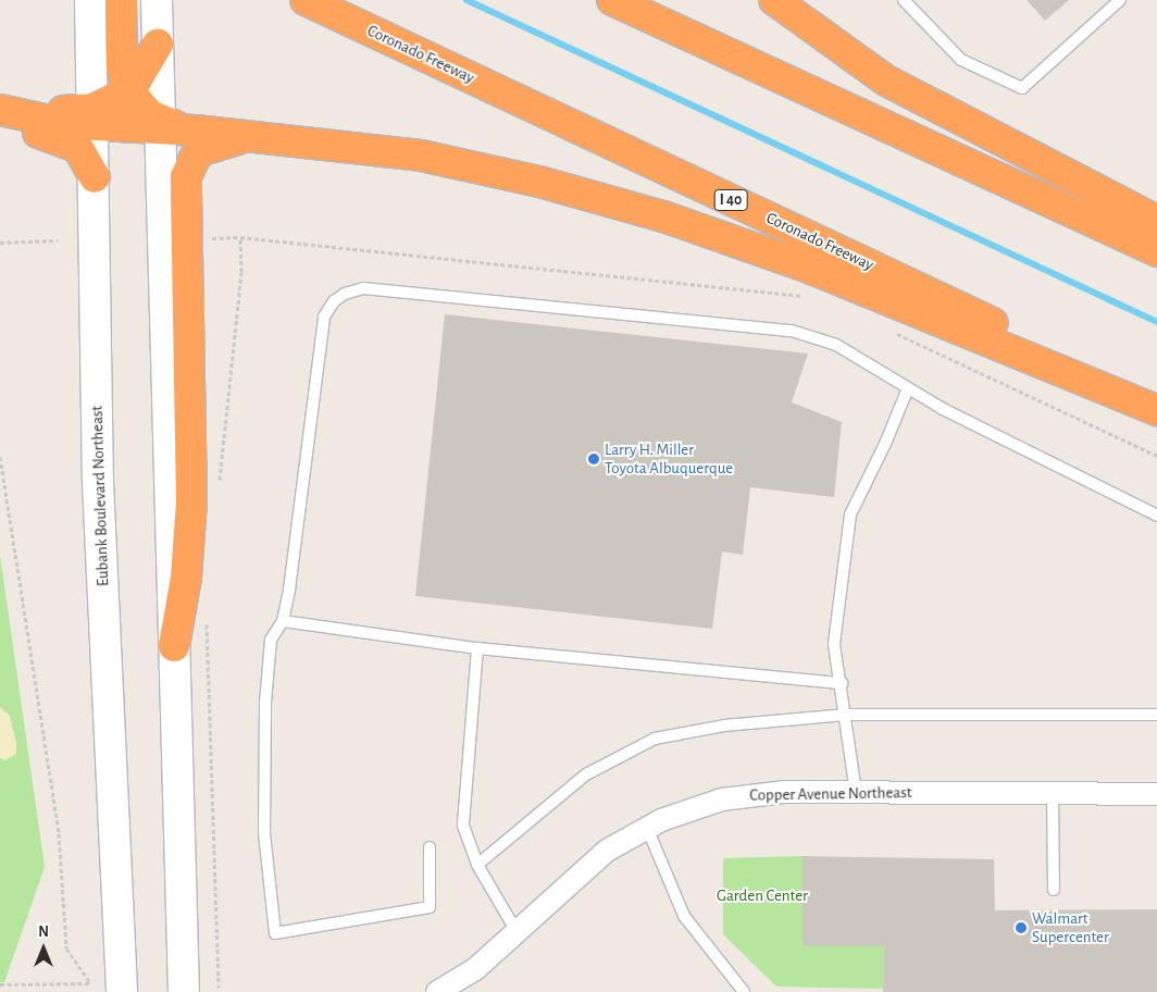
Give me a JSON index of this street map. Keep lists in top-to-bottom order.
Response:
{
  "streets": {
    "highway": ["Coronado Freeway", "I 40"],
    "main road": ["Eubank Boulevard Northeast"],
    "street": ["Copper Avenue Northeast"]
  },
  "parks": ["Garden Center"],
  "places": ["Larry H. Miller Toyota Albuquerque", "Walmart Supercenter"],
  "north": "top"
}
